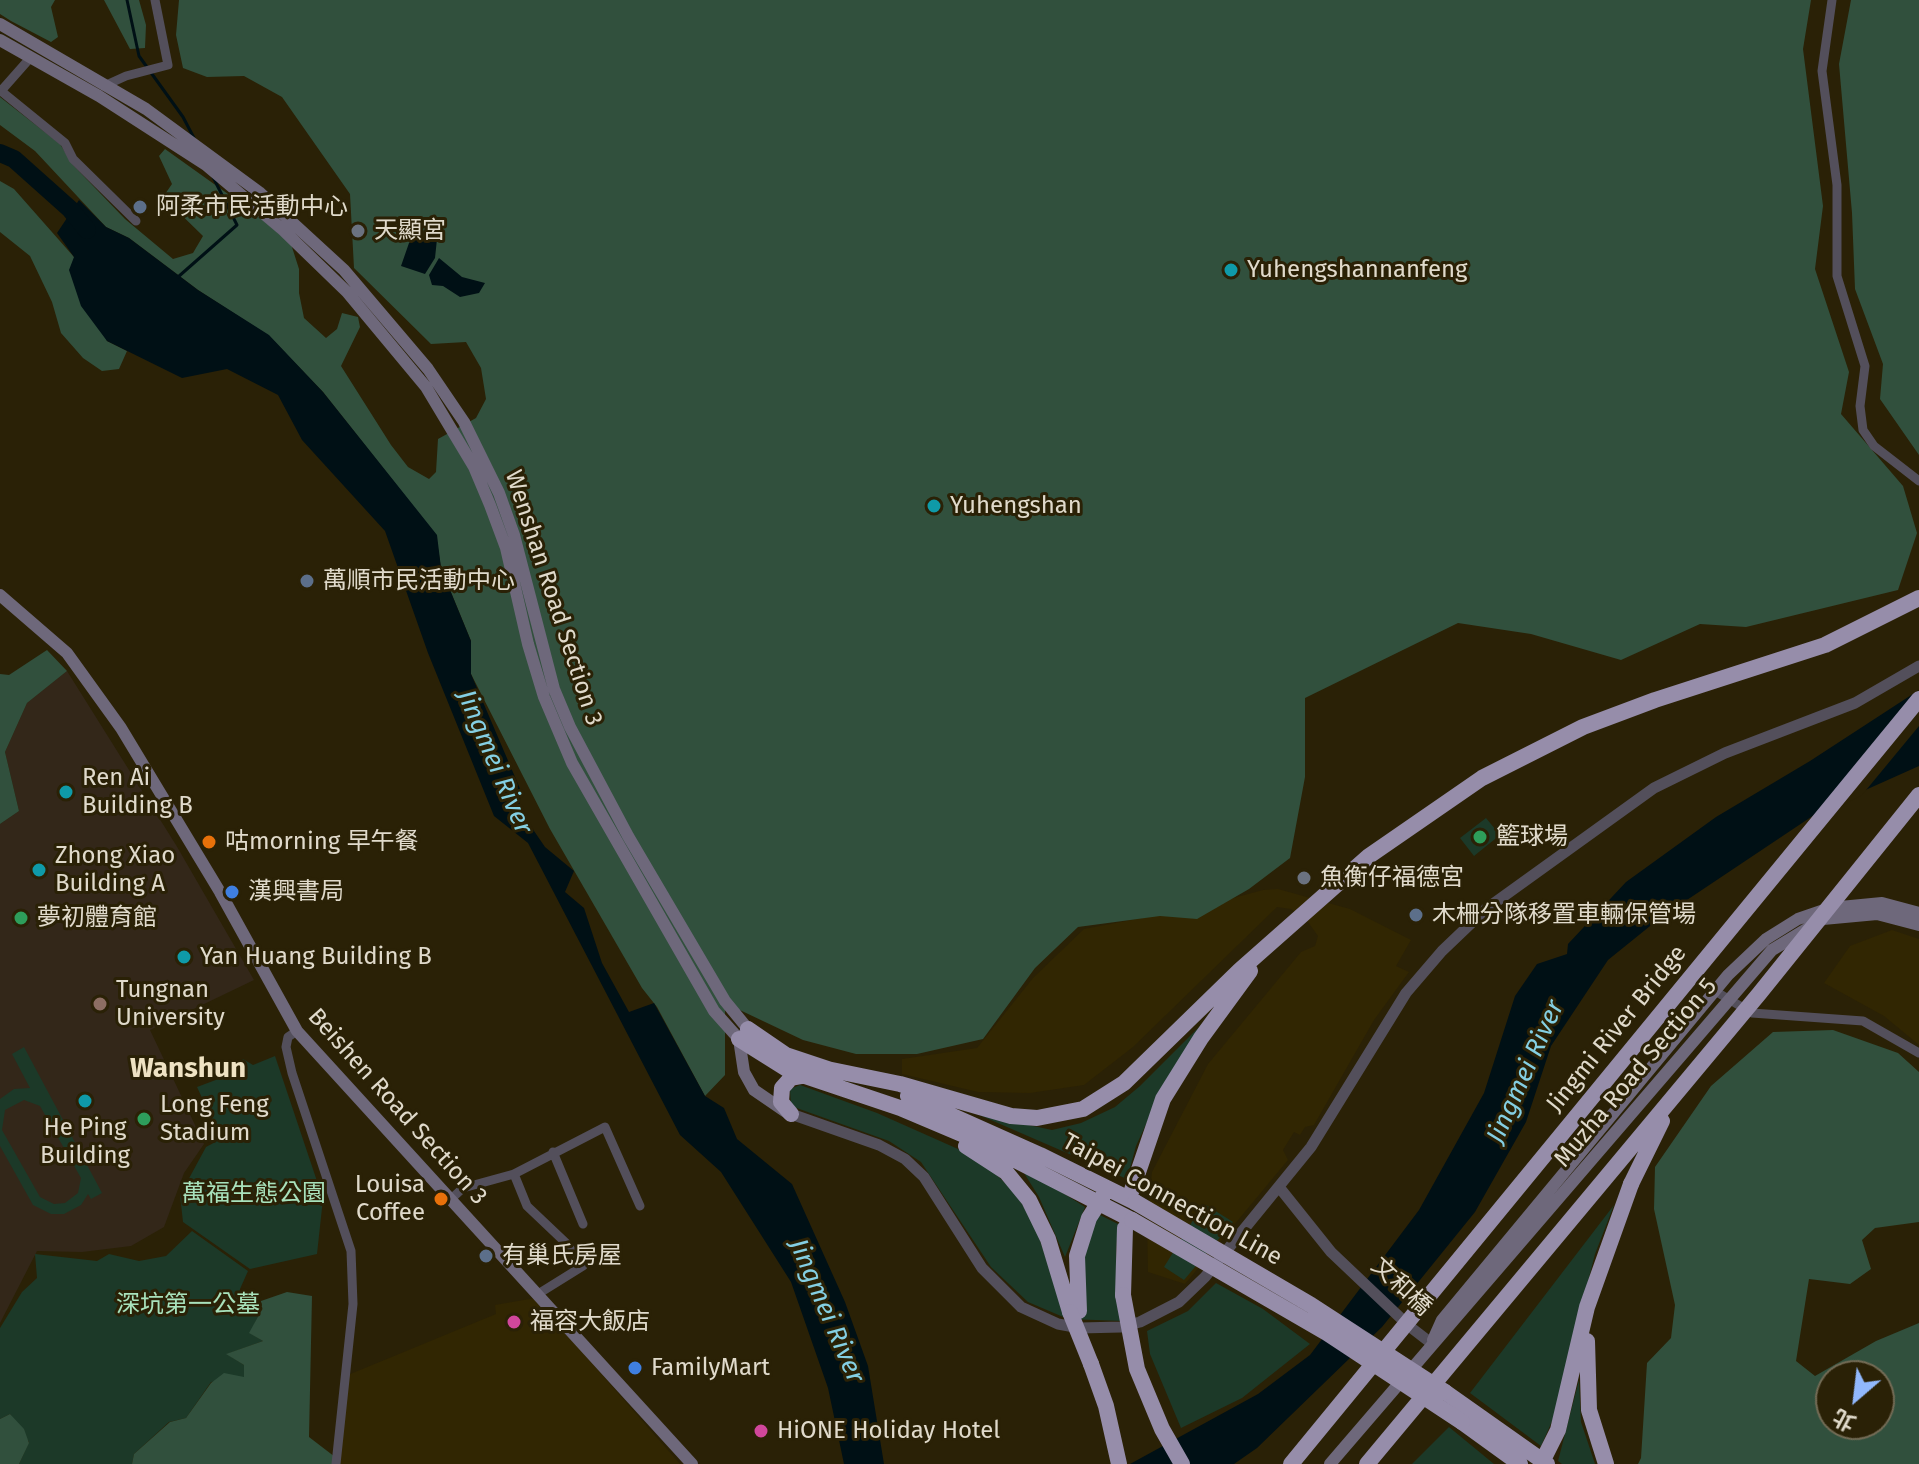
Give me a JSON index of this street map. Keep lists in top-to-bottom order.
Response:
{
  "streets": {
    "highway": ["Jingmi River Bridge", "Taipei Connection Line"],
    "main road": ["Wenshan Road Section 3", "Muzha Road Section 5", "Beishen Road Section 3"],
    "street": ["文和橋"]
  },
  "crossings": [
    ["Wenshan Road Section 3", "Taipei Connection Line"],
    ["Muzha Road Section 5", "文和橋"]
  ],
  "districts": ["Wanshun"],
  "water": ["Jingmei River"],
  "parks": ["萬福生態公園", "深坑第一公墓"],
  "places": [
    "阿柔市民活動中心",
    "天顯宮",
    "Yuhengshannanfeng",
    "Yuhengshan",
    "萬順市民活動中心",
    "Ren Ai Building B",
    "籃球場",
    "咕morning 早午餐",
    "Zhong Xiao Building A",
    "魚衡仔福德宮",
    "漢興書局",
    "木柵分隊移置車輛保管場",
    "夢初體育館",
    "Yan Huang Building B",
    "Tungnan University",
    "He Ping Building",
    "Long Feng Stadium",
    "Louisa Coffee",
    "有巢氏房屋",
    "福容大飯店",
    "FamilyMart",
    "HiONE Holiday Hotel"
  ],
  "north": "bottom left"
}
